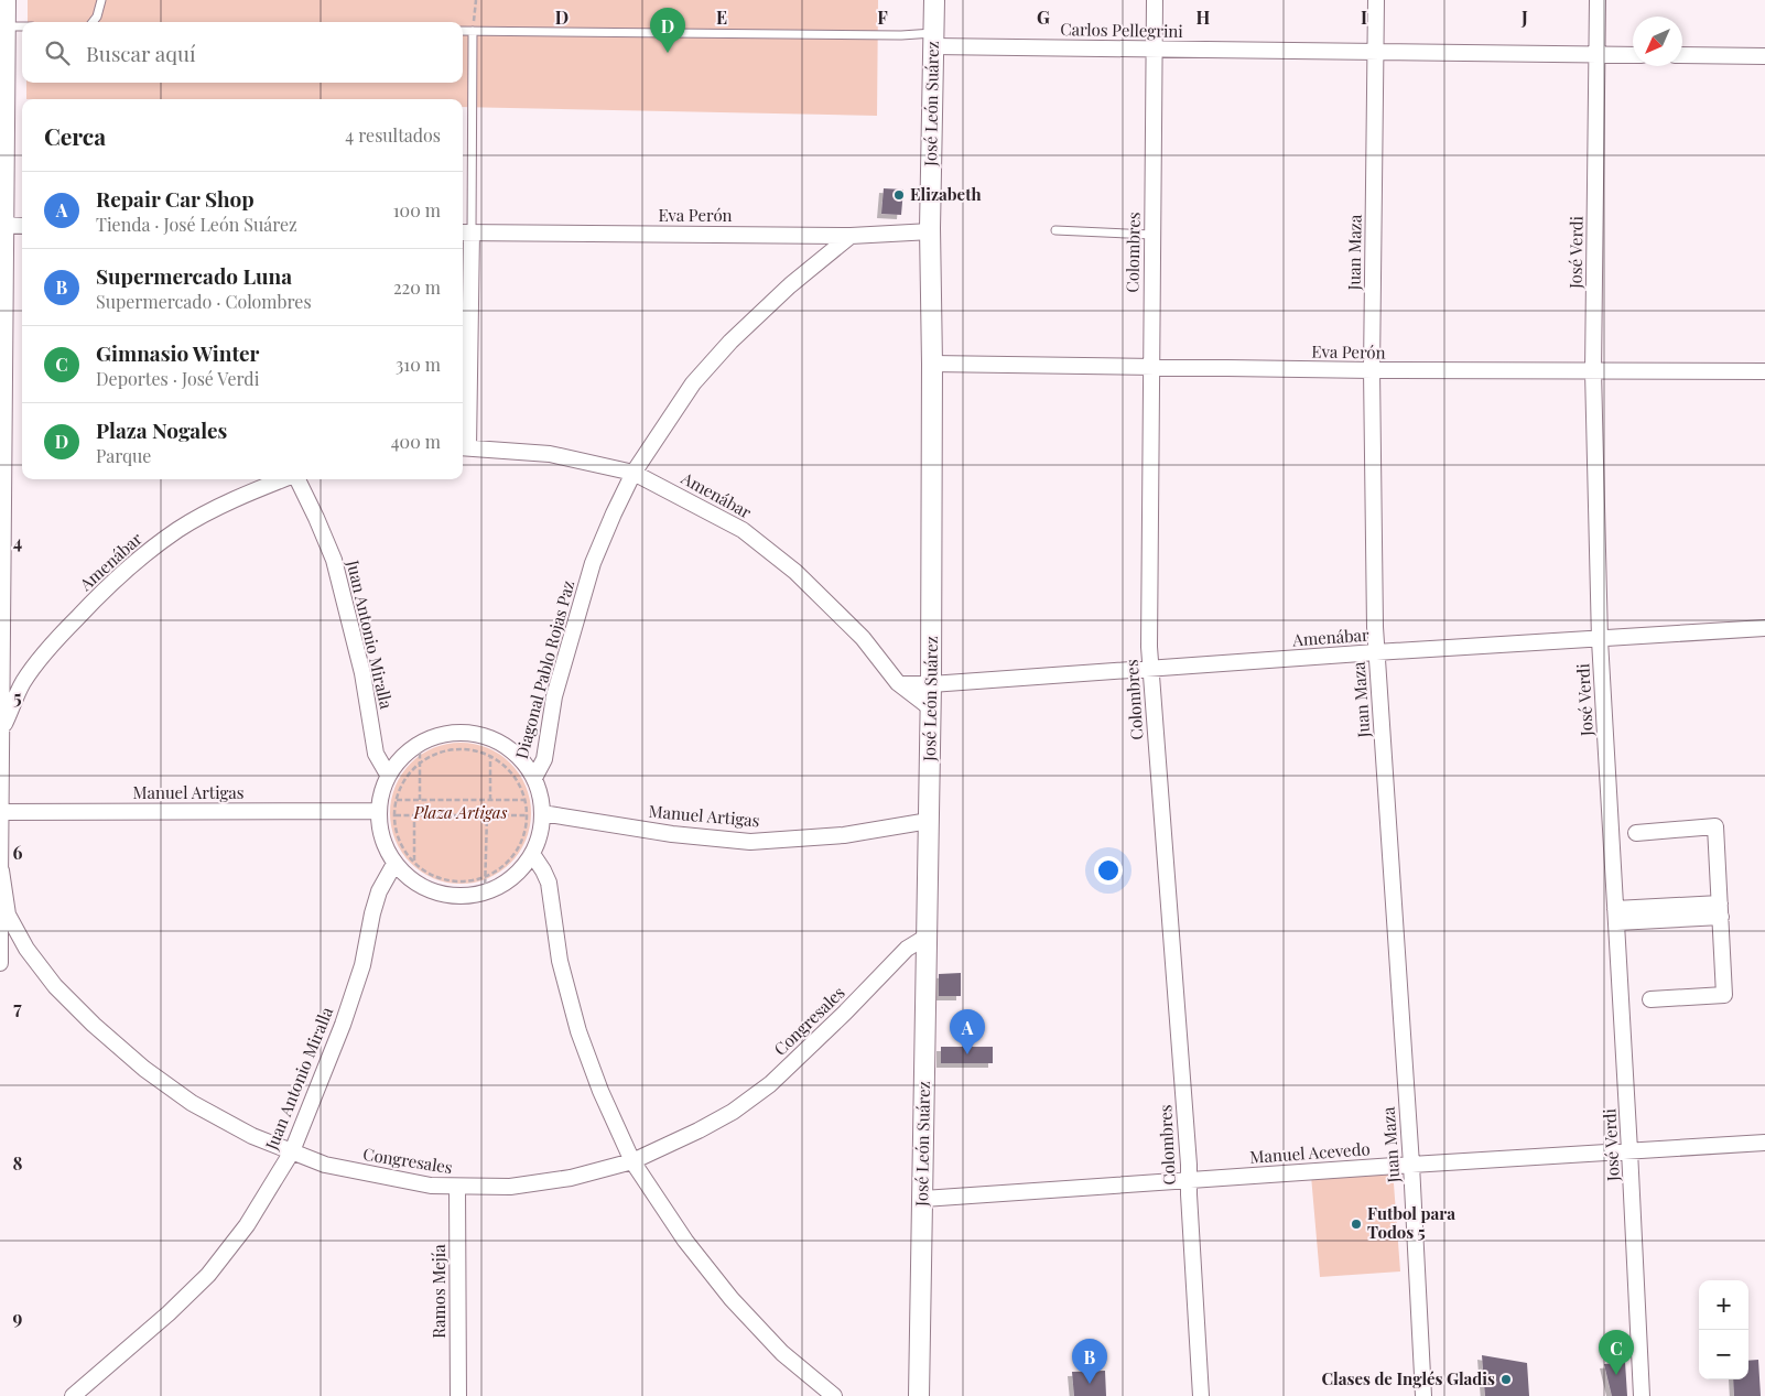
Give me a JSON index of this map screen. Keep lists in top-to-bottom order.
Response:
{
  "streets": {
    "street": [
      "Carlos Pellegrini",
      "José León Suárez",
      "Eva Perón",
      "Colombres",
      "Juan Maza",
      "José Verdi",
      "Amenábar",
      "Juan Antonio Miralla",
      "Diagonal Pablo Rojas Paz",
      "Manuel Artigas",
      "Congresales",
      "Manuel Acevedo",
      "Ramos Mejía"
    ]
  },
  "crossings": [
    ["Carlos Pellegrini", "José León Suárez"],
    ["Carlos Pellegrini", "Colombres"],
    ["Carlos Pellegrini", "Juan Maza"],
    ["Carlos Pellegrini", "José Verdi"],
    ["José León Suárez", "Eva Perón"],
    ["José León Suárez", "Amenábar"],
    ["José León Suárez", "Manuel Artigas"],
    ["José León Suárez", "Congresales"],
    ["José León Suárez", "Manuel Acevedo"],
    ["Eva Perón", "Colombres"],
    ["Eva Perón", "Juan Maza"],
    ["Eva Perón", "José Verdi"],
    ["Eva Perón", "Diagonal Pablo Rojas Paz"],
    ["Colombres", "Amenábar"],
    ["Colombres", "Manuel Acevedo"],
    ["Juan Maza", "Amenábar"],
    ["Juan Maza", "Manuel Acevedo"],
    ["José Verdi", "Amenábar"],
    ["José Verdi", "Manuel Acevedo"],
    ["Amenábar", "Diagonal Pablo Rojas Paz"],
    ["Juan Antonio Miralla", "Congresales"],
    ["Congresales", "Ramos Mejía"]
  ],
  "parks": ["Plaza Artigas"],
  "places": ["Elizabeth", "Futbol para Todos 5", "Clases de Inglés Gladis"],
  "north": "bottom left",
  "page": {
    "pins": [
      "D",
      "A",
      "C",
      "B"
    ],
    "search": "Buscar aquí",
    "heading": ["Cerca", "4 resultados"],
    "list": [
      {
        "mark": "A",
        "name": "Repair Car Shop",
        "note": "Tienda · José León Suárez",
        "value": "100 m"
      },
      {
        "mark": "B",
        "name": "Supermercado Luna",
        "note": "Supermercado · Colombres",
        "value": "220 m"
      },
      {
        "mark": "C",
        "name": "Gimnasio Winter",
        "note": "Deportes · José Verdi",
        "value": "310 m"
      },
      {
        "mark": "D",
        "name": "Plaza Nogales",
        "note": "Parque",
        "value": "400 m"
      }
    ],
    "map_buttons": ["+", "−"]
  },
  "grid": {
    "columns": [
      "D",
      "E",
      "F",
      "G",
      "H",
      "I",
      "J"
    ],
    "rows": [
      "4",
      "5",
      "6",
      "7",
      "8",
      "9"
    ]
  }
}
